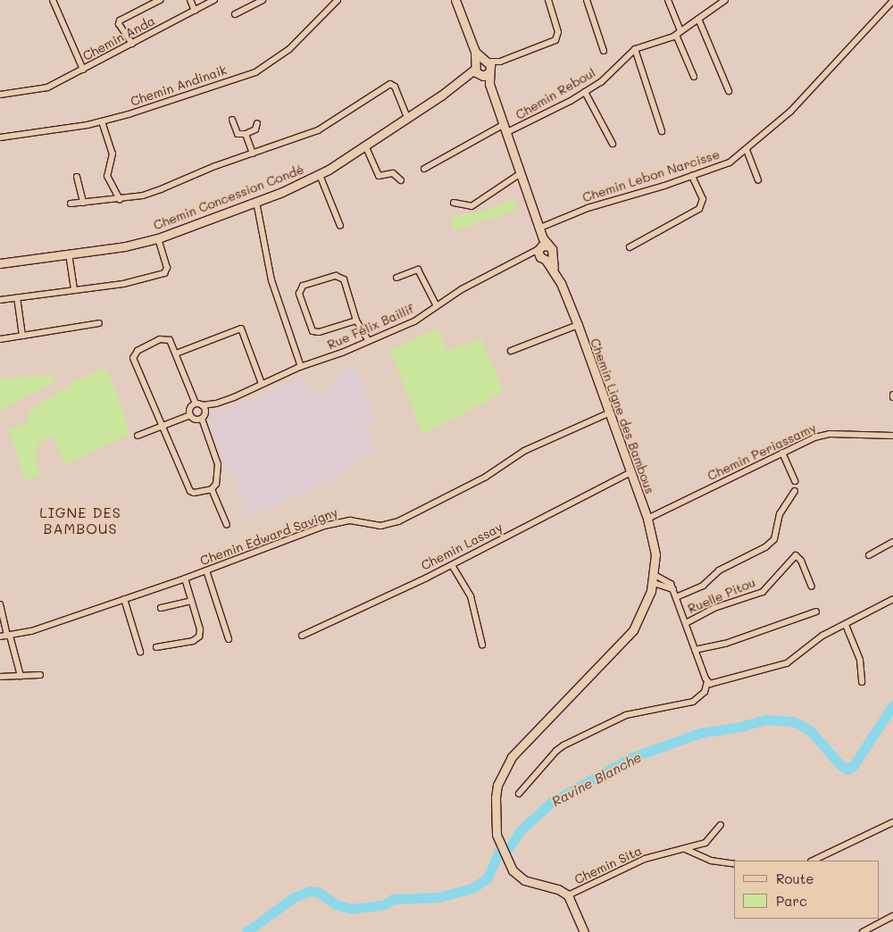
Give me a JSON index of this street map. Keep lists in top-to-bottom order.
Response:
{
  "streets": {
    "main road": ["Chemin Concession Condé", "Chemin Ligne des Bambous"],
    "street": [
      "Chemin Anda",
      "Chemin Andinaik",
      "Chemin Reboul",
      "Chemin Lebon Narcisse",
      "Rue Félix Baillif",
      "Chemin Periassamy",
      "Chemin Edward Savigny",
      "Chemin Lassay",
      "Ruelle Pitou",
      "Chemin Sita"
    ]
  },
  "crossings": [
    ["Chemin Reboul", "Chemin Ligne des Bambous"],
    ["Chemin Lebon Narcisse", "Chemin Ligne des Bambous"],
    ["Chemin Concession Condé", "Chemin Ligne des Bambous"],
    ["Rue Félix Baillif", "Chemin Ligne des Bambous"],
    ["Chemin Ligne des Bambous", "Chemin Periassamy"],
    ["Chemin Ligne des Bambous", "Chemin Edward Savigny"],
    ["Chemin Ligne des Bambous", "Chemin Lassay"],
    ["Chemin Ligne des Bambous", "Chemin Sita"]
  ],
  "districts": ["LIGNE DES BAMBOUS"],
  "water": ["Ravine Blanche"],
  "legend": ["Route", "Parc"]
}
